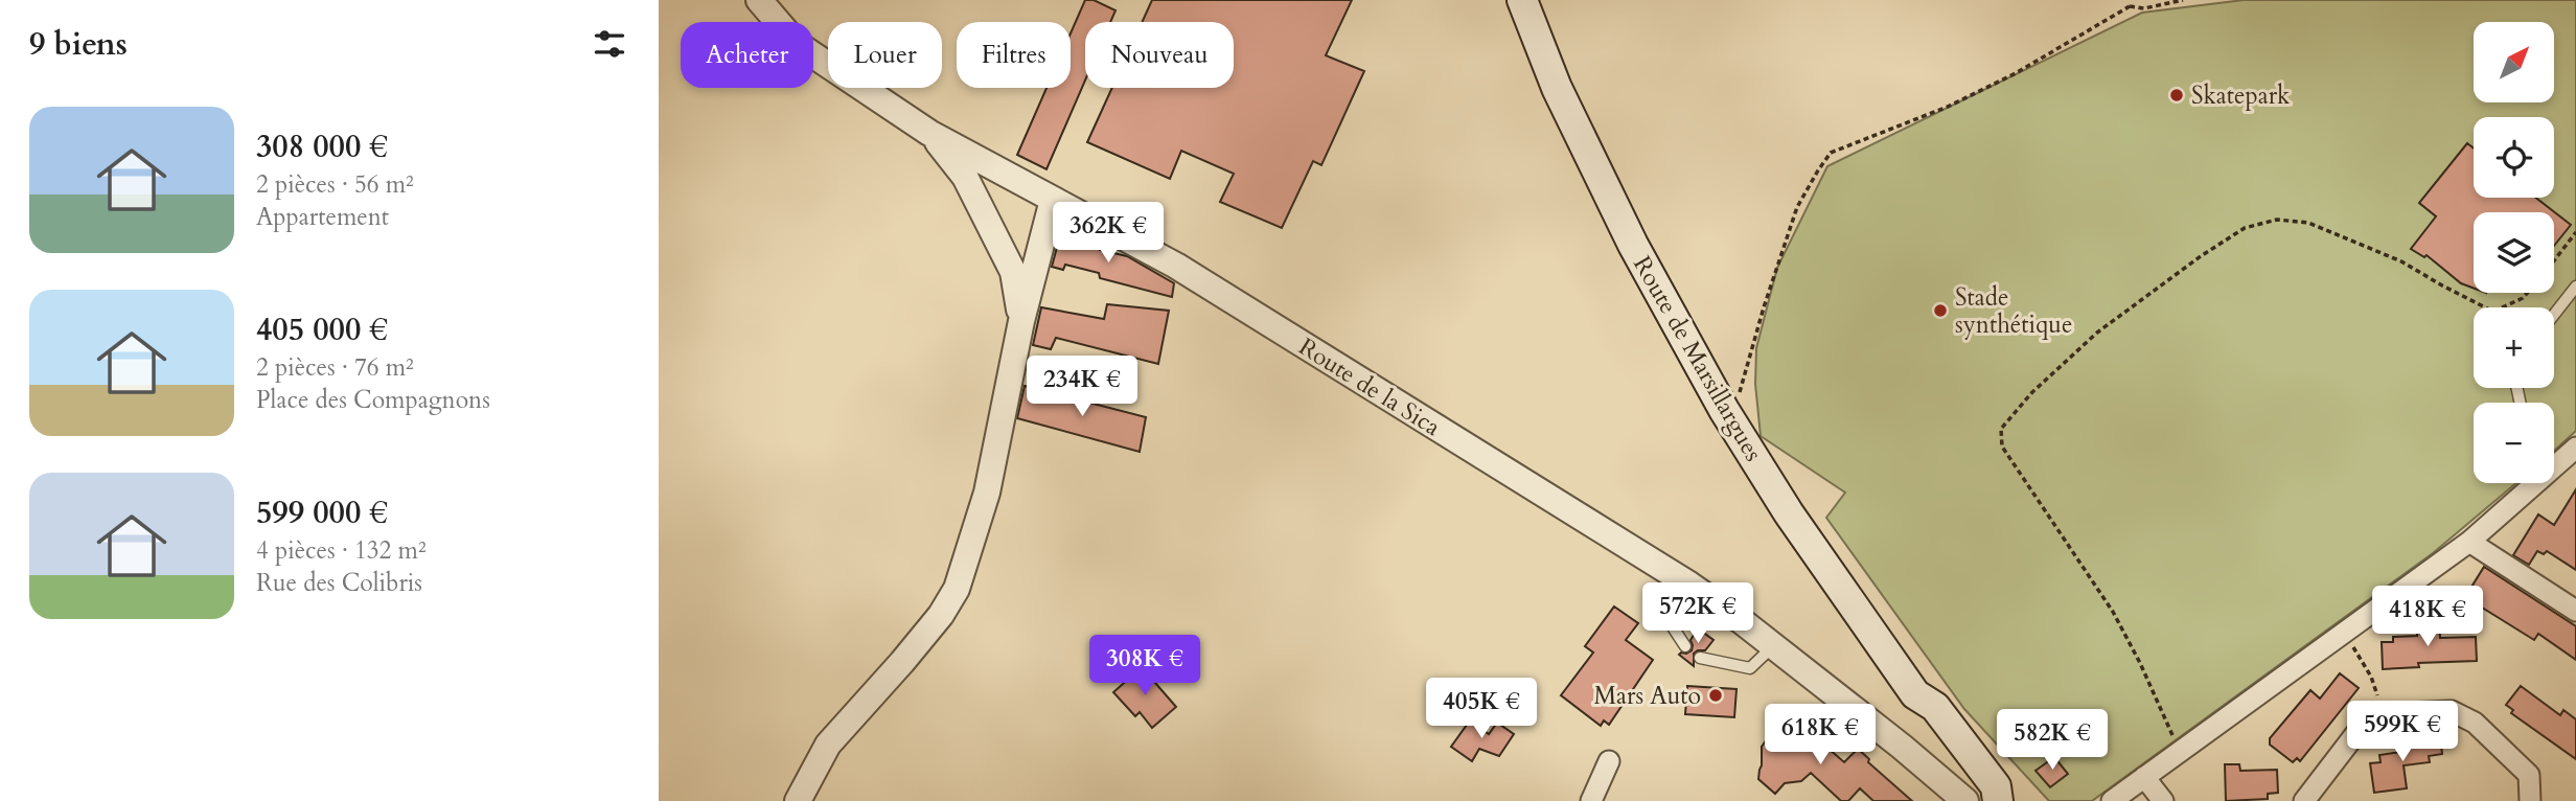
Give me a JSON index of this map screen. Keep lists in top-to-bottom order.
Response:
{
  "streets": {
    "main road": ["Route de Marsillargues"],
    "street": ["Route de la Sica"]
  },
  "places": ["Skatepark", "Stade synthétique", "Mars Auto"],
  "north": "top right",
  "page": {
    "heading": "9 biens",
    "map_buttons": ["+", "−"],
    "chip": [
      "Acheter",
      "Louer",
      "Filtres",
      "Nouveau"
    ],
    "list": [
      {
        "name": "308 000 €",
        "note": "2 pièces · 56 m² · Appartement"
      },
      {
        "name": "405 000 €",
        "note": "2 pièces · 76 m² · Place des Compagnons"
      },
      {
        "name": "599 000 €",
        "note": "4 pièces · 132 m² · Rue des Colibris"
      }
    ],
    "price": [
      "362K €",
      "234K €",
      "572K €",
      "418K €",
      "308K €",
      "405K €",
      "599K €",
      "618K €",
      "582K €"
    ]
  }
}
